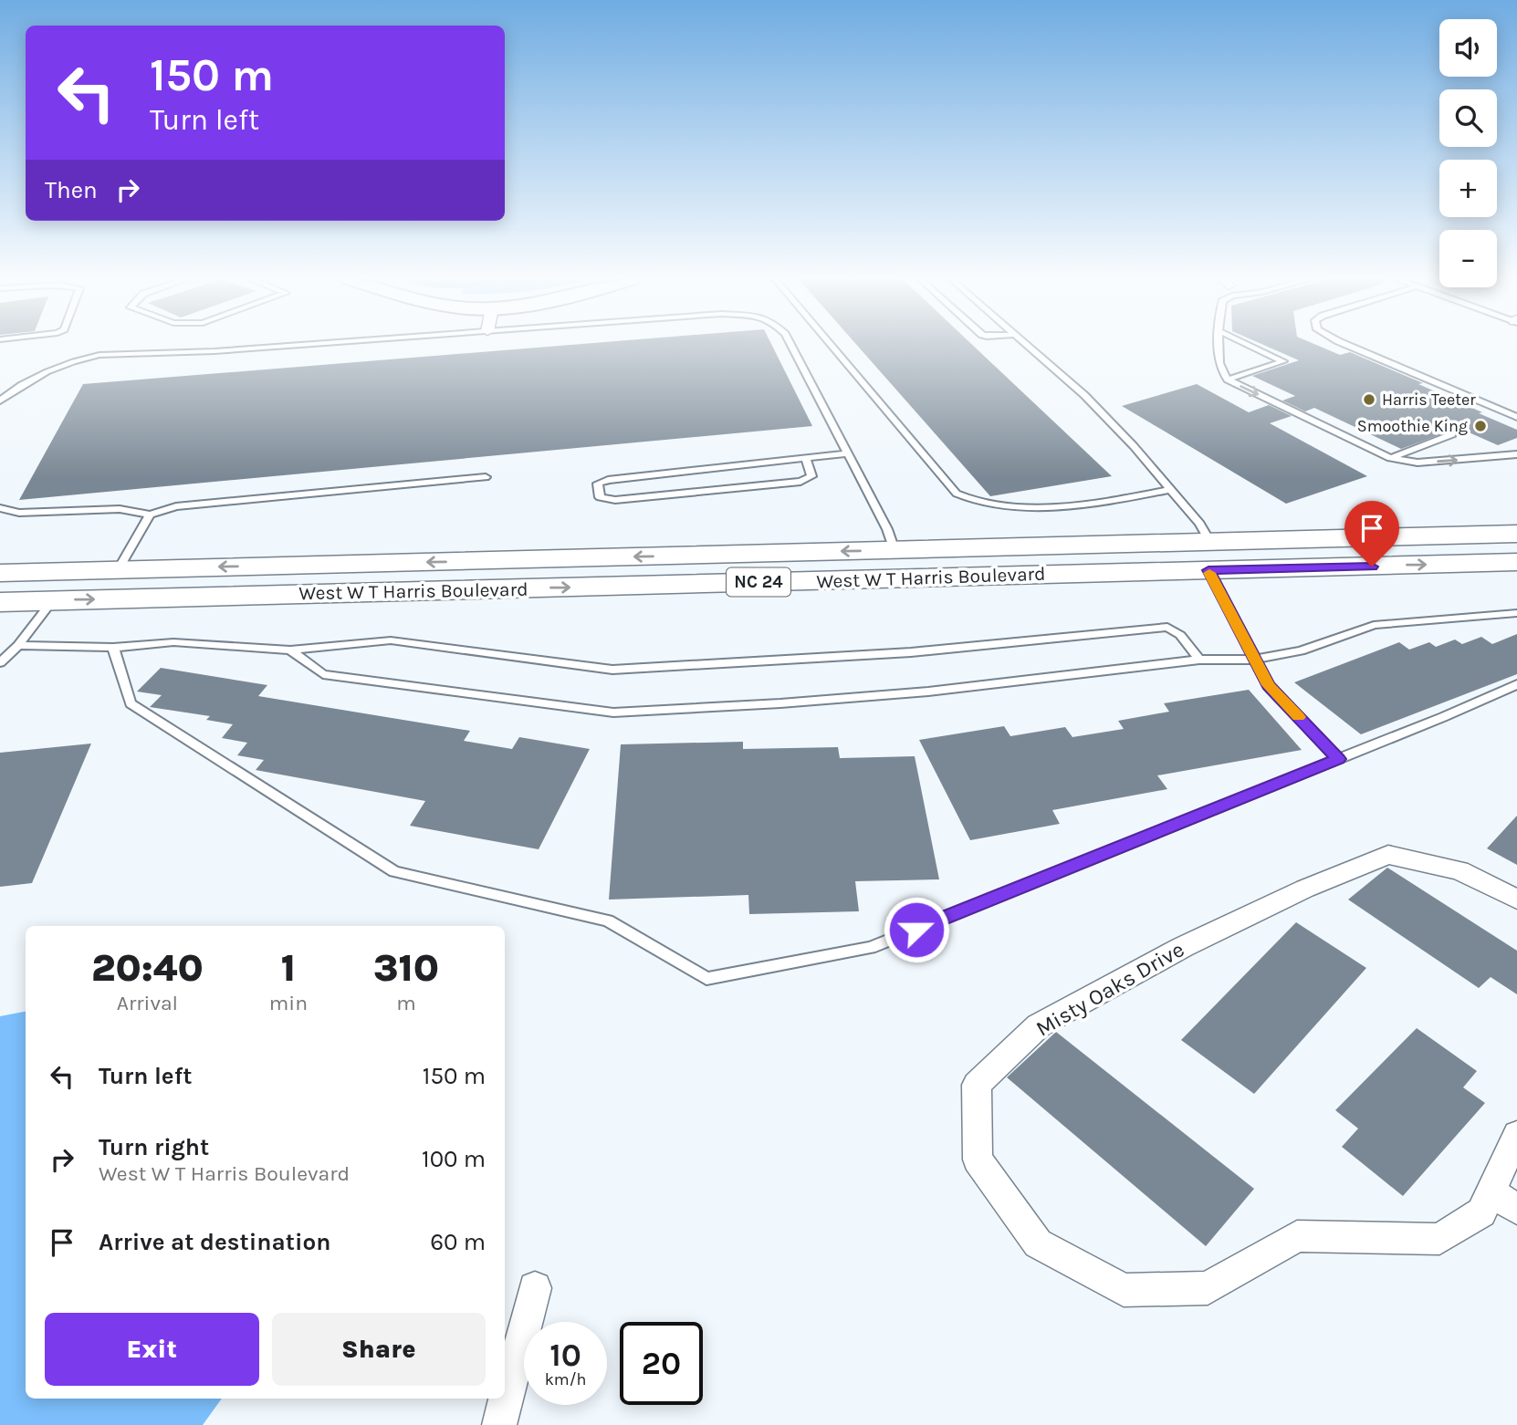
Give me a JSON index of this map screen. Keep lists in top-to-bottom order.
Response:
{
  "streets": {
    "main road": ["West W T Harris Boulevard", "NC 24"],
    "street": ["Misty Oaks Drive"]
  },
  "places": ["Harris Teeter", "Smoothie King"],
  "page": {
    "map_buttons": ["+", "−"],
    "turn": ["150 m", "Turn left"],
    "then": "Then",
    "eta": [
      "20:40",
      "Arrival",
      "1",
      "min",
      "310",
      "m"
    ],
    "list": [
      {
        "name": "Turn left",
        "value": "150 m"
      },
      {
        "name": "Turn right",
        "note": "West W T Harris Boulevard",
        "value": "100 m"
      },
      {
        "name": "Arrive at destination",
        "value": "60 m"
      }
    ],
    "buttons": ["Exit", "Share"],
    "speed": "10 km/h",
    "limit": "20"
  }
}
